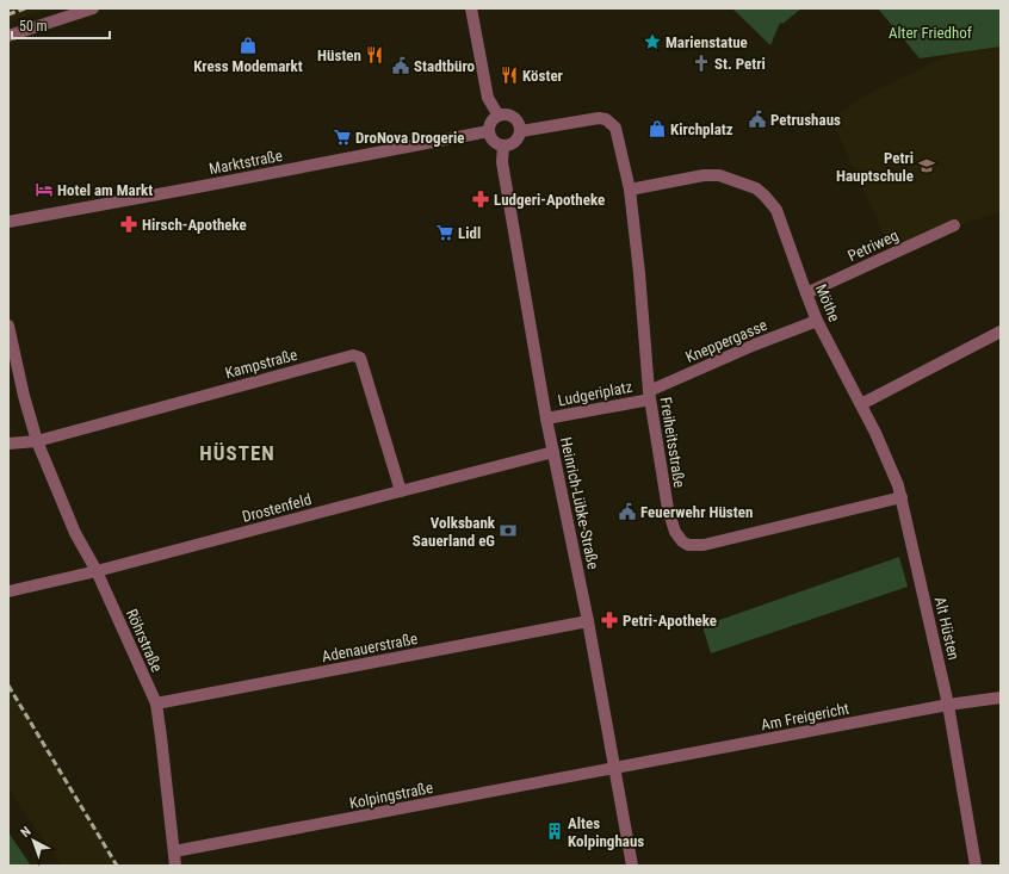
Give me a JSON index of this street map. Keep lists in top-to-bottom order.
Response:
{
  "streets": {
    "street": [
      "Marktstraße",
      "Petriweg",
      "Möthe",
      "Kneppergasse",
      "Kampstraße",
      "Ludgeriplatz",
      "Freiheitsstraße",
      "Heinrich-Lübke-Straße",
      "Drostenfeld",
      "Alt Hüsten",
      "Röhrstraße",
      "Adenauerstraße",
      "Am Freigericht",
      "Kolpingstraße"
    ]
  },
  "crossings": [
    ["Marktstraße", "Freiheitsstraße"],
    ["Marktstraße", "Heinrich-Lübke-Straße"],
    ["Petriweg", "Möthe"],
    ["Möthe", "Kneppergasse"],
    ["Möthe", "Freiheitsstraße"],
    ["Möthe", "Alt Hüsten"],
    ["Kneppergasse", "Ludgeriplatz"],
    ["Kneppergasse", "Freiheitsstraße"],
    ["Kampstraße", "Drostenfeld"],
    ["Kampstraße", "Röhrstraße"],
    ["Ludgeriplatz", "Freiheitsstraße"],
    ["Ludgeriplatz", "Heinrich-Lübke-Straße"],
    ["Freiheitsstraße", "Heinrich-Lübke-Straße"],
    ["Freiheitsstraße", "Alt Hüsten"],
    ["Heinrich-Lübke-Straße", "Drostenfeld"],
    ["Heinrich-Lübke-Straße", "Adenauerstraße"],
    ["Heinrich-Lübke-Straße", "Am Freigericht"],
    ["Heinrich-Lübke-Straße", "Kolpingstraße"],
    ["Drostenfeld", "Röhrstraße"],
    ["Alt Hüsten", "Am Freigericht"],
    ["Röhrstraße", "Adenauerstraße"],
    ["Röhrstraße", "Kolpingstraße"],
    ["Am Freigericht", "Kolpingstraße"]
  ],
  "districts": ["HÜSTEN"],
  "parks": ["Alter Friedhof"],
  "places": {
    "place": ["Marienstatue"],
    "shop": ["Kress Modemarkt", "Kirchplatz"],
    "restaurant": ["Hüsten", "Köster"],
    "church": ["St. Petri"],
    "public building": ["Stadtbüro", "Petrushaus", "Feuerwehr Hüsten"],
    "supermarket": ["DroNova Drogerie", "Lidl"],
    "school or university": ["Petri Hauptschule"],
    "hotel": ["Hotel am Markt"],
    "pharmacy": ["Ludgeri-Apotheke", "Hirsch-Apotheke", "Petri-Apotheke"],
    "bank": ["Volksbank Sauerland eG"],
    "building": ["Altes Kolpinghaus"]
  },
  "scale_bar": "50 m",
  "north": "top left"
}
